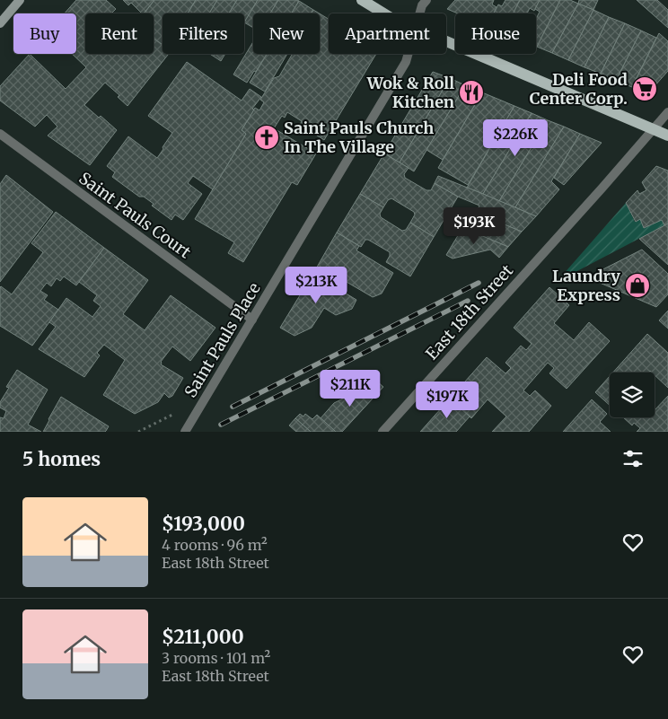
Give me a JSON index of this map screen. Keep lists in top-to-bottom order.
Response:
{
  "streets": {
    "street": ["Saint Pauls Court", "East 18th Street", "Saint Pauls Place"]
  },
  "crossings": [
    ["Saint Pauls Court", "Saint Pauls Place"]
  ],
  "places": {
    "supermarket": ["Deli Food Center Corp."],
    "restaurant": ["Wok & Roll Kitchen"],
    "church": ["Saint Pauls Church In The Village"],
    "shop": ["Laundry Express"]
  },
  "page": {
    "chip": [
      "Buy",
      "Rent",
      "Filters",
      "New",
      "Apartment",
      "House"
    ],
    "price": [
      "$226K",
      "$193K",
      "$213K",
      "$211K",
      "$197K"
    ],
    "heading": "5 homes",
    "list": [
      {
        "name": "$193,000",
        "note": "4 rooms · 96 m² · East 18th Street"
      },
      {
        "name": "$211,000",
        "note": "3 rooms · 101 m² · East 18th Street"
      }
    ]
  }
}
